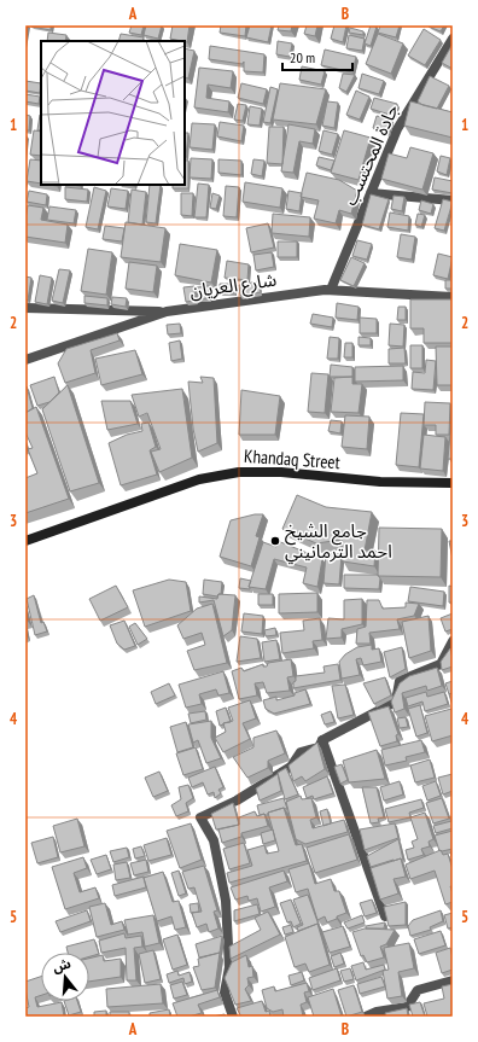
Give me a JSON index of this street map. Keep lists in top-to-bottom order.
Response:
{
  "streets": {
    "main road": ["Khandaq Street"],
    "street": ["جادة المحتسب", "شارع العريان"]
  },
  "crossings": [
    ["جادة المحتسب", "شارع العريان"]
  ],
  "places": ["جامع الشيخ احمد الترمانيني"],
  "scale_bar": "20 m",
  "north": "top",
  "grid": {
    "columns": ["A", "B"],
    "rows": [
      "1",
      "2",
      "3",
      "4",
      "5"
    ]
  }
}
